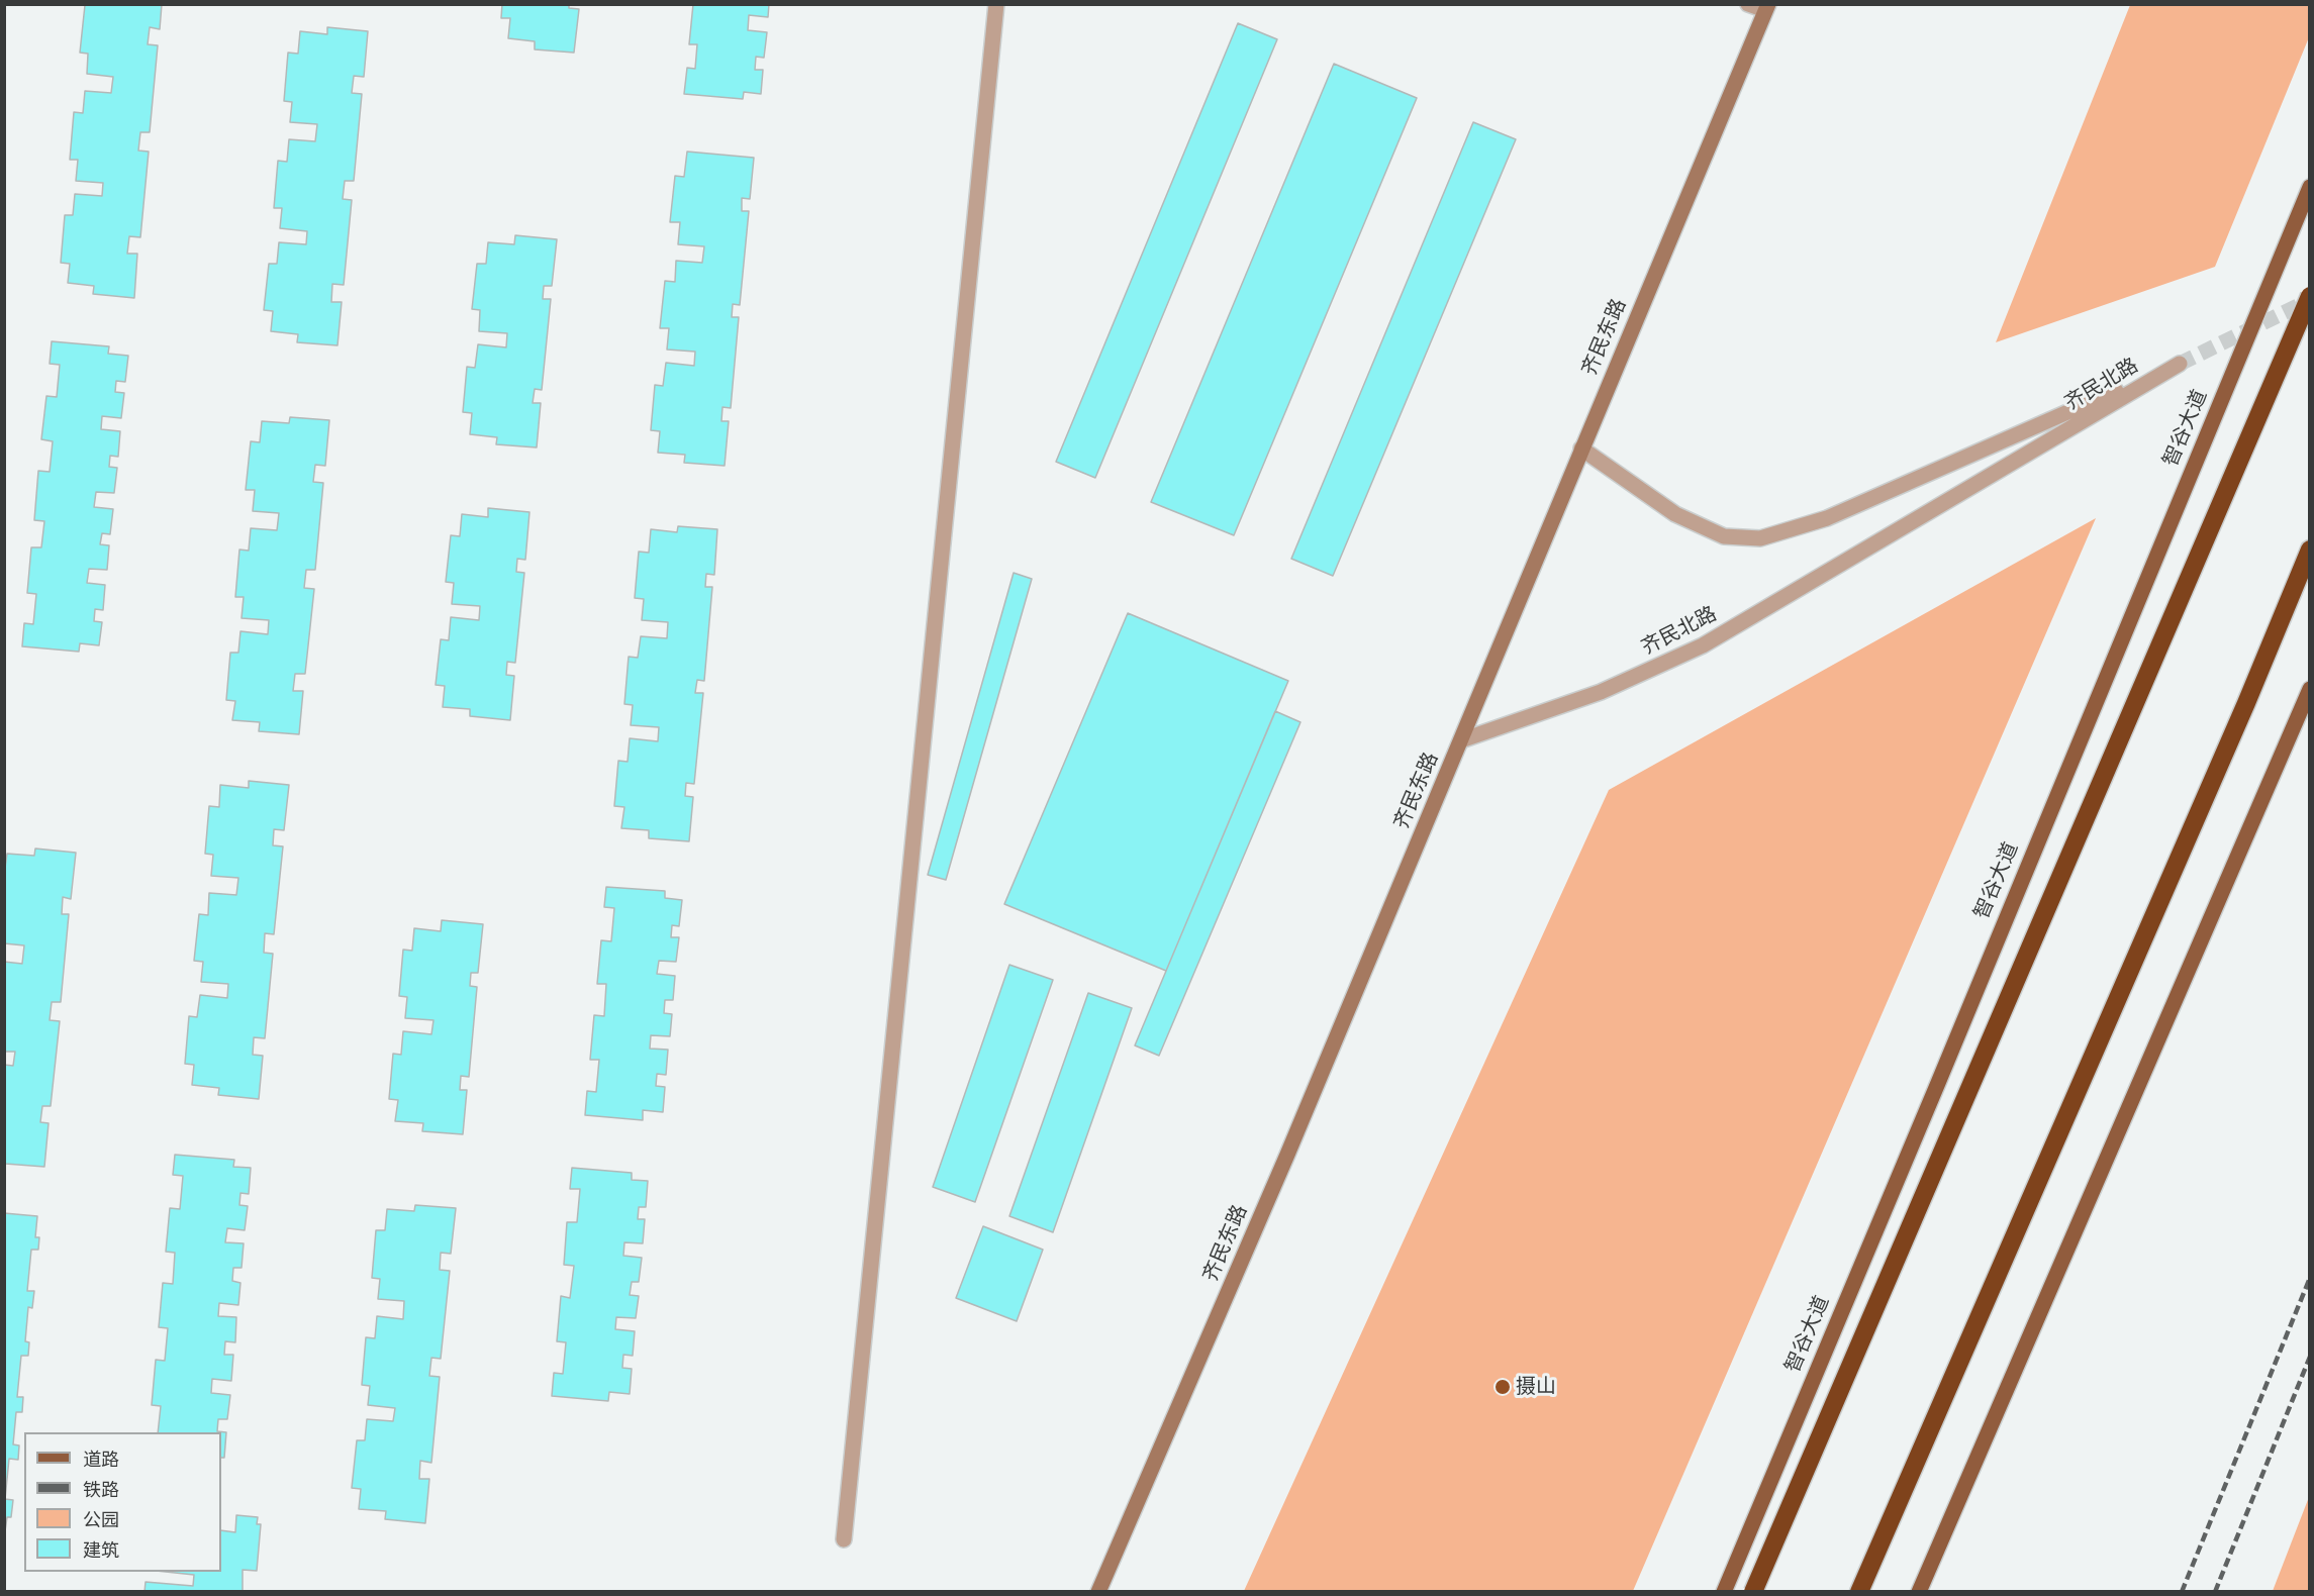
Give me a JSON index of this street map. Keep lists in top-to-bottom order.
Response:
{
  "streets": {
    "main road": ["智谷大道"],
    "street": ["齐民东路", "齐民北路"]
  },
  "crossings": [
    ["齐民东路", "齐民北路"]
  ],
  "places": ["摄山"],
  "legend": [
    "道路",
    "铁路",
    "公园",
    "建筑"
  ]
}
